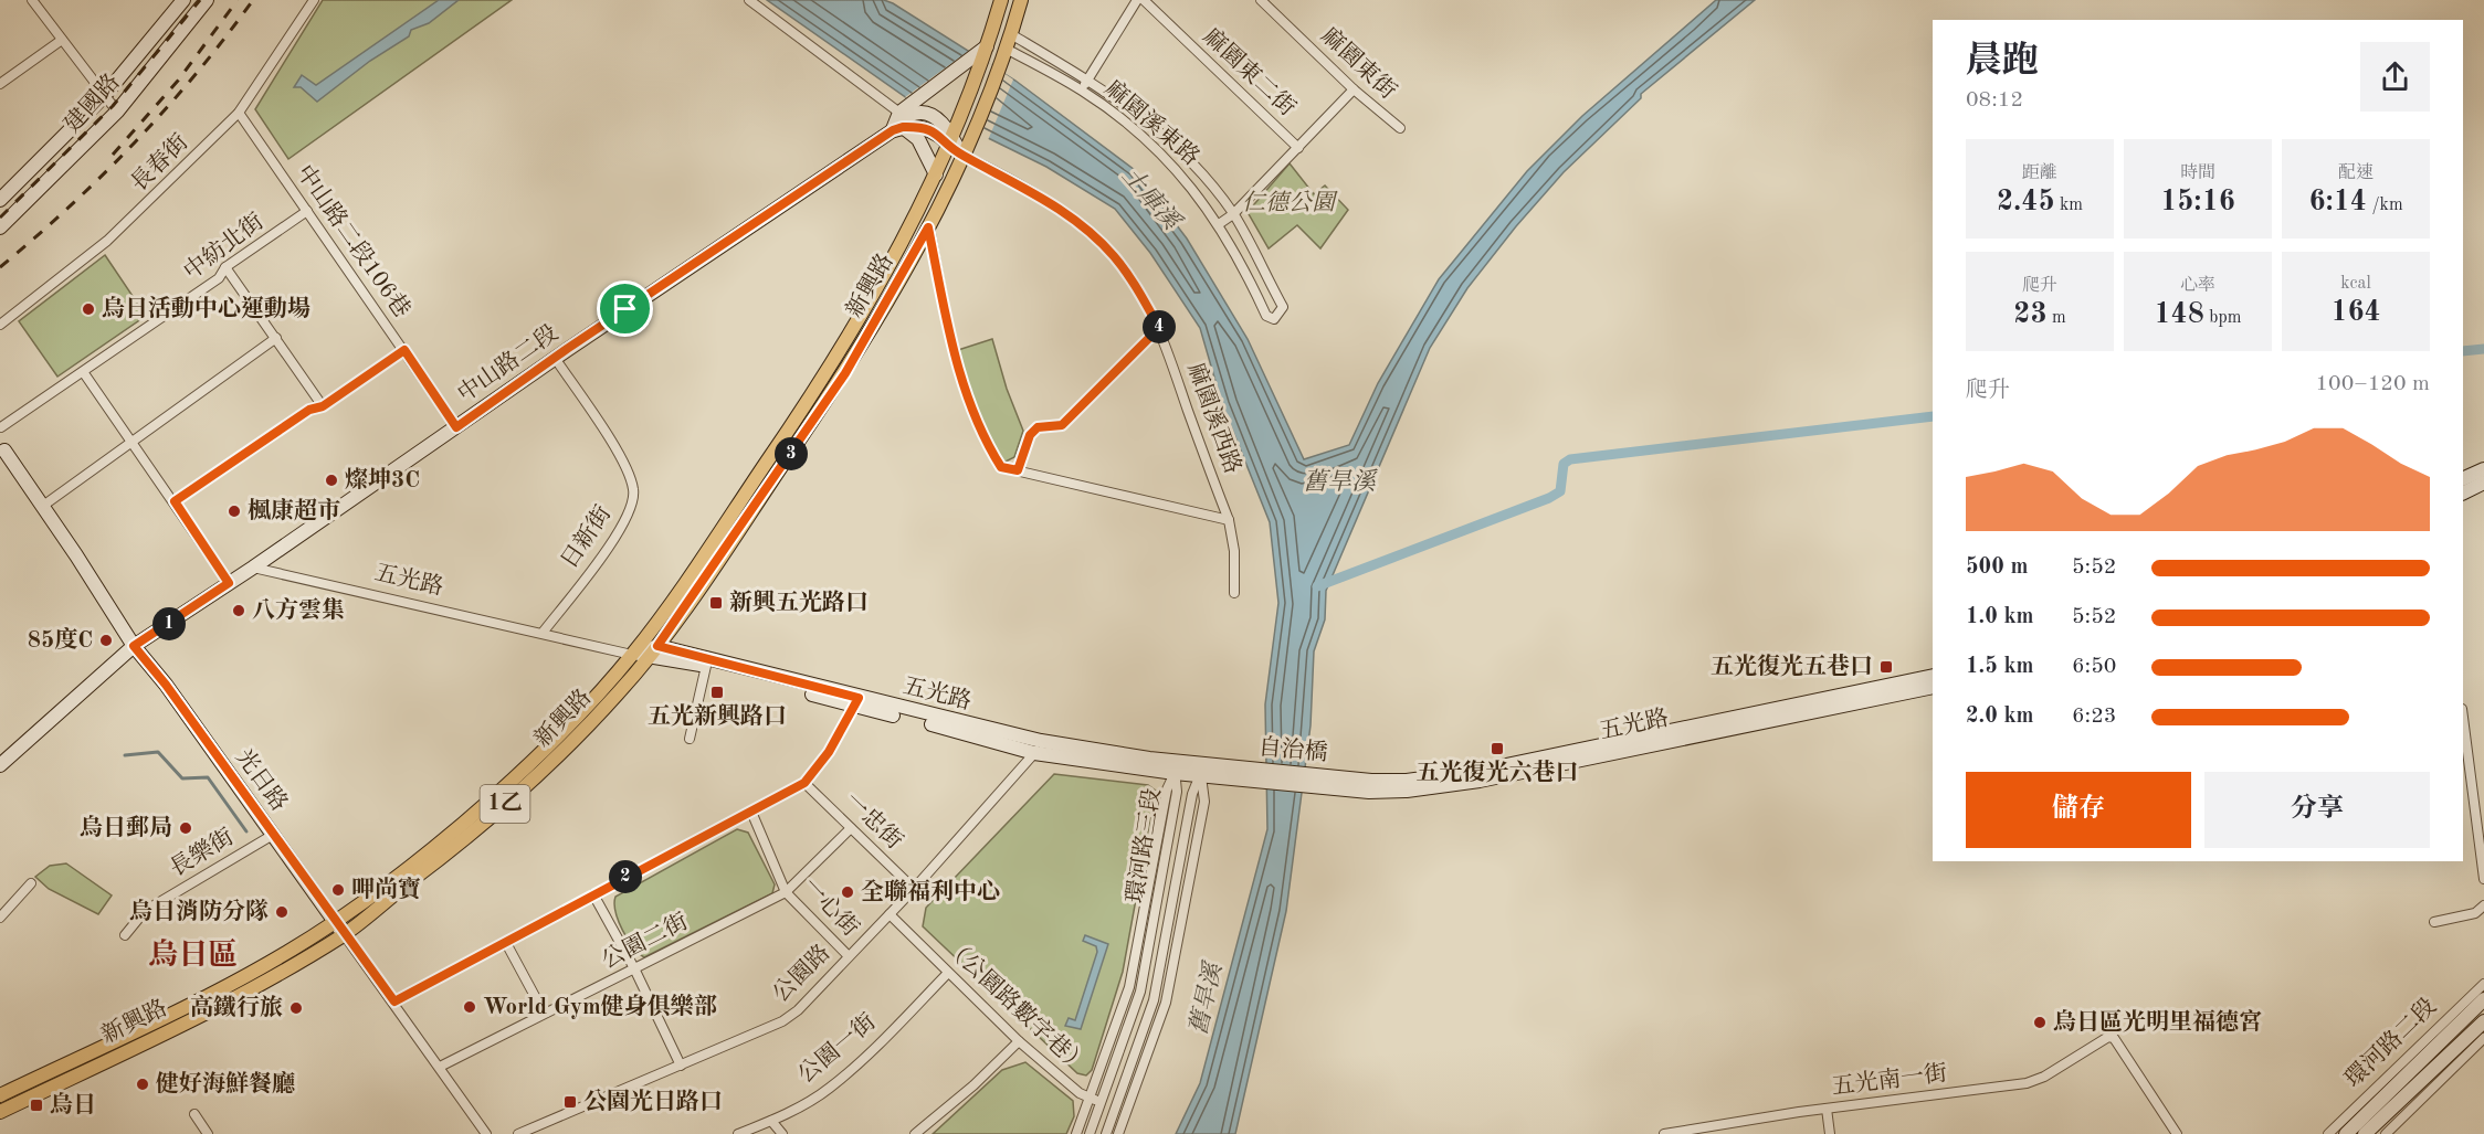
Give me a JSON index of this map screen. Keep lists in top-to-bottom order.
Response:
{
  "streets": {
    "main road": [
      "建國路",
      "新興路",
      "中山路二段",
      "五光路",
      "自治橋",
      "光日路",
      "1乙",
      "環河路二段"
    ],
    "street": [
      "麻園東街",
      "麻園東二街",
      "麻園溪東路",
      "長春街",
      "中山路二段106巷",
      "中紡北街",
      "麻園溪西路",
      "日新街",
      "一忠街",
      "環河路三段",
      "長樂街",
      "一心街",
      "公園二街",
      "公園路",
      "（公園路數字巷）",
      "公園一街",
      "五光南一街"
    ]
  },
  "crossings": [
    ["麻園溪東路", "1乙"],
    ["長春街", "中山路二段106巷"],
    ["中山路二段106巷", "中紡北街"],
    ["中山路二段106巷", "中山路二段"],
    ["新興路", "中山路二段"],
    ["新興路", "麻園溪西路"],
    ["新興路", "五光路"],
    ["新興路", "光日路"],
    ["新興路", "1乙"],
    ["中山路二段", "麻園溪西路"],
    ["中山路二段", "日新街"],
    ["中山路二段", "五光路"],
    ["中山路二段", "光日路"],
    ["中山路二段", "1乙"],
    ["麻園溪西路", "1乙"],
    ["日新街", "五光路"],
    ["五光路", "自治橋"],
    ["五光路", "環河路三段"],
    ["五光路", "公園路"],
    ["光日路", "長樂街"],
    ["光日路", "公園二街"],
    ["一忠街", "公園二街"],
    ["一忠街", "公園路"],
    ["環河路三段", "（公園路數字巷）"],
    ["一心街", "公園二街"],
    ["一心街", "公園路"],
    ["公園路", "（公園路數字巷）"],
    ["（公園路數字巷）", "公園一街"]
  ],
  "districts": ["烏日區"],
  "water": ["土庫溪", "舊旱溪"],
  "parks": ["仁德公園"],
  "places": {
    "other": [
      "烏日活動中心運動場",
      "燦坤3C",
      "楓康超市",
      "八方雲集",
      "85度C",
      "烏日郵局",
      "呷尚寶",
      "全聯福利中心",
      "烏日消防分隊",
      "World Gym健身俱樂部",
      "高鐵行旅",
      "烏日區光明里福德宮",
      "健好海鮮餐廳"
    ],
    "transit": [
      "新興五光路口",
      "五光復光五巷口",
      "五光新興路口",
      "五光復光六巷口",
      "公園光日路口",
      "烏日"
    ]
  },
  "page": {
    "heading": ["晨跑", "08:12"],
    "stats": [
      ["距離", "2.45 km"],
      ["時間", "15:16"],
      ["配速", "6:14 /km"],
      ["爬升", "23 m"],
      ["心率", "148 bpm"],
      ["kcal", "164"]
    ],
    "pins": [
      "4",
      "3",
      "1",
      "2"
    ],
    "chart": ["爬升", "100–120 m"],
    "list": [
      {
        "name": "500 m",
        "note": "5:52"
      },
      {
        "name": "1.0 km",
        "note": "5:52"
      },
      {
        "name": "1.5 km",
        "note": "6:50"
      },
      {
        "name": "2.0 km",
        "note": "6:23"
      }
    ],
    "buttons": ["儲存", "分享"]
  }
}
